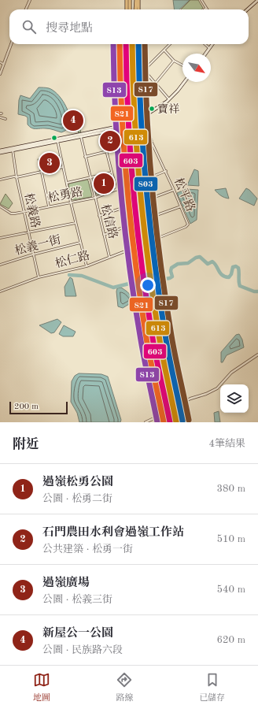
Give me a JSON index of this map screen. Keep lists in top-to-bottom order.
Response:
{
  "streets": {
    "street": [
      "松勇路",
      "松平路",
      "松義路",
      "松信路",
      "松義一街",
      "松仁路"
    ]
  },
  "crossings": [
    ["松勇路", "松義路"],
    ["松勇路", "松信路"],
    ["松平路", "松仁路"],
    ["松義路", "松義一街"],
    ["松義路", "松仁路"],
    ["松信路", "松仁路"]
  ],
  "places": ["寶祥"],
  "lines": [
    "transit line 613",
    "transit line 603",
    "transit line 803",
    "transit line 821",
    "transit line 817",
    "transit line 813"
  ],
  "scale_bar": "200 m",
  "north": "bottom right",
  "page": {
    "search": "搜尋地點",
    "pins": [
      "4",
      "2",
      "3",
      "1"
    ],
    "scale": "200 m",
    "heading": ["附近", "4筆結果"],
    "list": [
      {
        "mark": "1",
        "name": "過嶺松勇公園",
        "note": "公園 · 松勇二街",
        "value": "380 m"
      },
      {
        "mark": "2",
        "name": "石門農田水利會過嶺工作站",
        "note": "公共建築 · 松勇一街",
        "value": "510 m"
      },
      {
        "mark": "3",
        "name": "過嶺廣場",
        "note": "公園 · 松義三街",
        "value": "540 m"
      },
      {
        "mark": "4",
        "name": "新屋公一公園",
        "note": "公園 · 民族路六段",
        "value": "620 m"
      }
    ],
    "nav": ["地圖", "路線", "已儲存"]
  }
}
